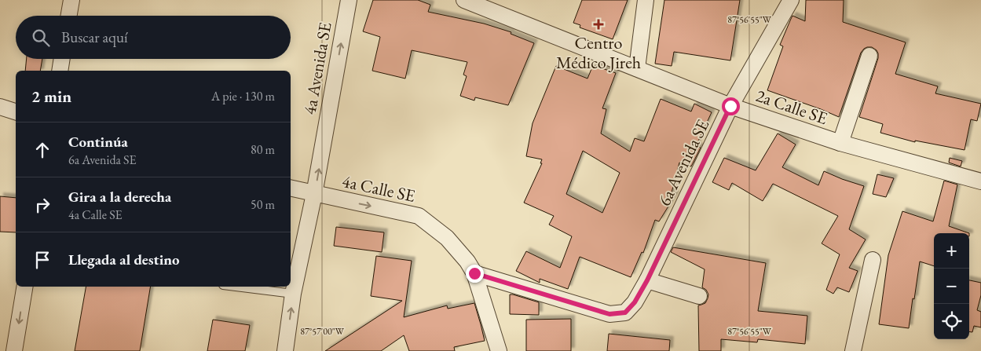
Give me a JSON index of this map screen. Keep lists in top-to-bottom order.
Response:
{
  "streets": {
    "street": [
      "4a Avenida SE",
      "2a Calle SE",
      "6a Avenida SE",
      "4a Calle SE"
    ]
  },
  "crossings": [
    ["4a Avenida SE", "4a Calle SE"],
    ["2a Calle SE", "6a Avenida SE"],
    ["6a Avenida SE", "4a Calle SE"]
  ],
  "one_way": ["4a Avenida SE", "4a Calle SE"],
  "places": {
    "health": ["Centro Médico Jireh"]
  },
  "page": {
    "search": "Buscar aquí",
    "heading": ["2 min", "A pie · 130 m"],
    "list": [
      ["Continúa", "6a Avenida SE", "80 m"],
      ["Gira a la derecha", "4a Calle SE", "50 m"],
      "Llegada al destino"
    ],
    "map_buttons": ["+", "−"]
  },
  "coordinates": ["87°56'55\"W", "87°57'00\"W"]
}
